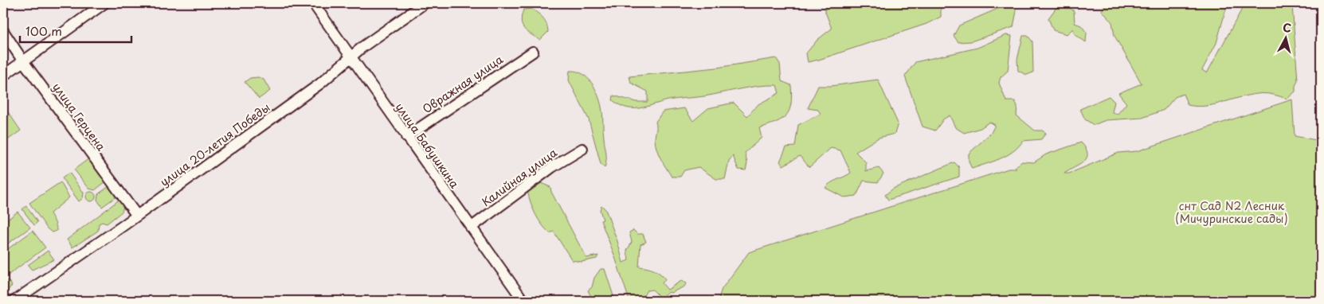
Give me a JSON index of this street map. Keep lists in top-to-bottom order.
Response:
{
  "streets": {
    "street": [
      "Овражная улица",
      "улица Герцена",
      "улица 20-летия Победы",
      "улица Бабушкина",
      "Калийная улица"
    ]
  },
  "crossings": [
    ["Овражная улица", "улица Бабушкина"],
    ["улица Герцена", "улица 20-летия Победы"],
    ["улица 20-летия Победы", "улица Бабушкина"],
    ["улица Бабушкина", "Калийная улица"]
  ],
  "parks": ["снт Сад N2 Лесник (Мичуринские сады)"],
  "scale_bar": "100 m",
  "north": "top"
}
